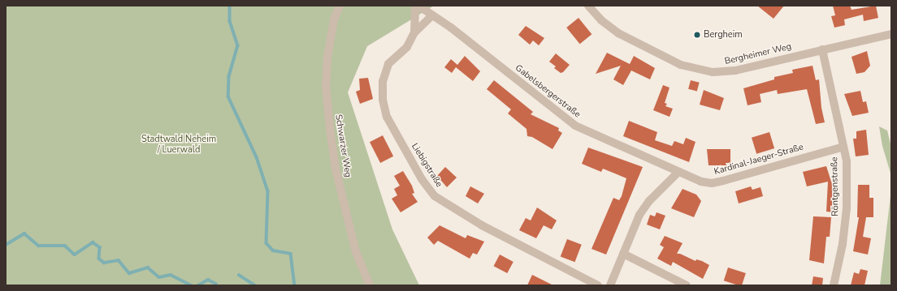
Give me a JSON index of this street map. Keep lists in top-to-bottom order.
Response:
{
  "streets": {
    "street": [
      "Bergheimer Weg",
      "Gabelsbergerstraße",
      "Schwarzer Weg",
      "Kardinal-Jaeger-Straße",
      "Liebigstraße",
      "Röntgenstraße"
    ]
  },
  "crossings": [
    ["Bergheimer Weg", "Röntgenstraße"],
    ["Gabelsbergerstraße", "Kardinal-Jaeger-Straße"],
    ["Gabelsbergerstraße", "Liebigstraße"],
    ["Kardinal-Jaeger-Straße", "Röntgenstraße"]
  ],
  "parks": ["Stadtwald Neheim / Luerwald"],
  "places": ["Bergheim"]
}
